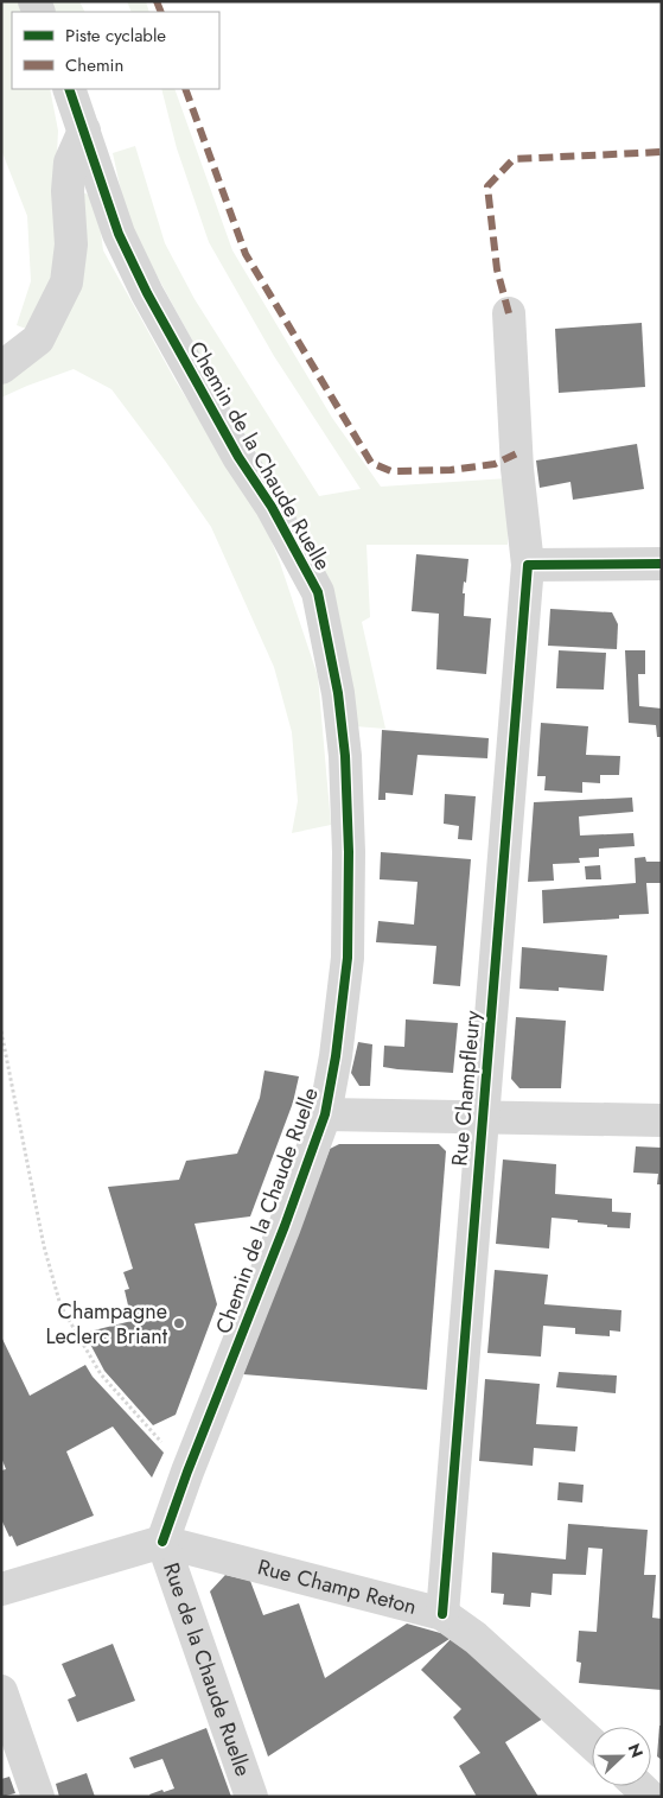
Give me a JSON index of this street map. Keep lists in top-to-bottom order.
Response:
{
  "streets": {
    "street": [
      "Chemin de la Chaude Ruelle",
      "Rue Champfleury",
      "Rue Champ Reton",
      "Rue de la Chaude Ruelle"
    ]
  },
  "crossings": [
    ["Chemin de la Chaude Ruelle", "Rue Champ Reton"],
    ["Chemin de la Chaude Ruelle", "Rue de la Chaude Ruelle"],
    ["Rue Champfleury", "Rue Champ Reton"],
    ["Rue Champ Reton", "Rue de la Chaude Ruelle"]
  ],
  "places": ["Champagne Leclerc Briant"],
  "legend": ["Piste cyclable", "Chemin"],
  "north": "right"
}
